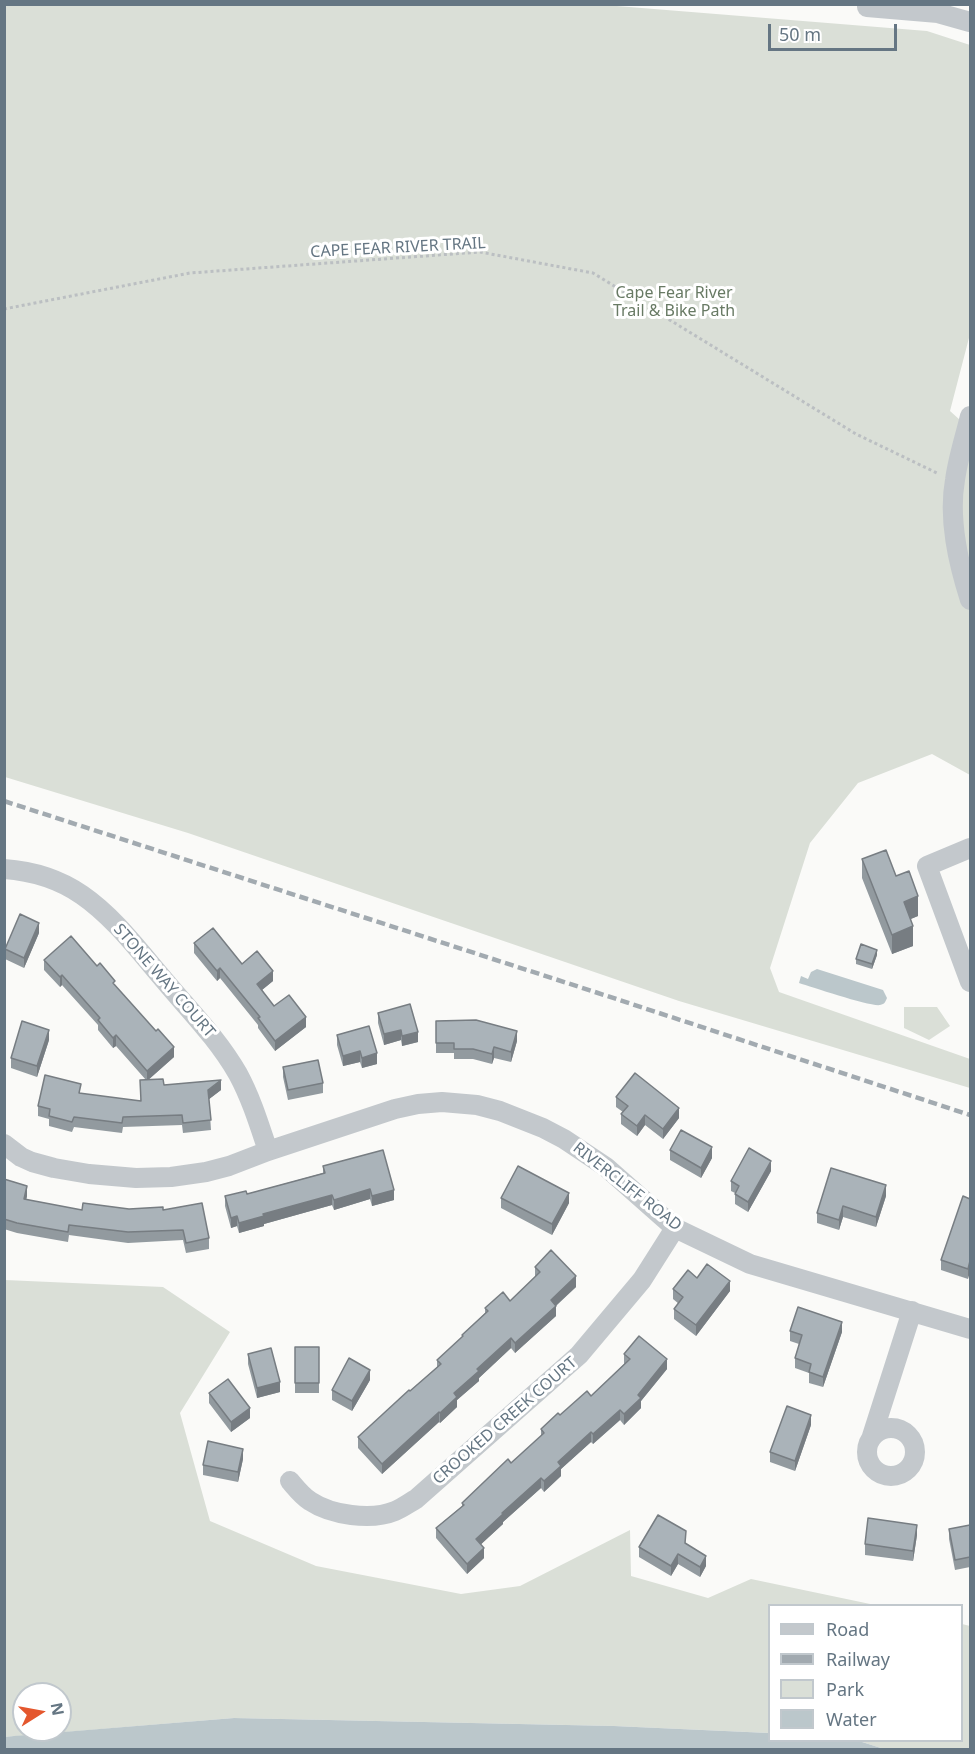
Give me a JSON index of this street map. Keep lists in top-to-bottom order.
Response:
{
  "streets": {
    "street": ["STONE WAY COURT", "RIVERCLIFF ROAD", "CROOKED CREEK COURT"],
    "path": ["CAPE FEAR RIVER TRAIL"]
  },
  "crossings": [
    ["STONE WAY COURT", "RIVERCLIFF ROAD"],
    ["RIVERCLIFF ROAD", "CROOKED CREEK COURT"]
  ],
  "parks": ["Cape Fear River Trail & Bike Path"],
  "legend": [
    "Road",
    "Railway",
    "Park",
    "Water"
  ],
  "scale_bar": "50 m",
  "north": "right"
}
